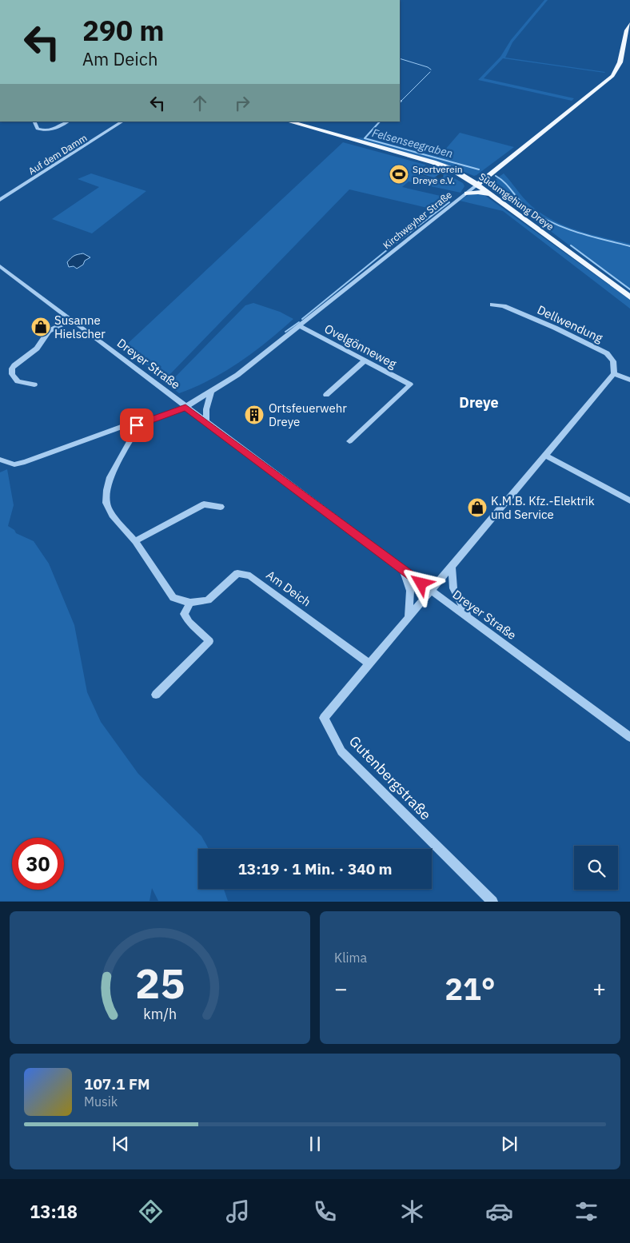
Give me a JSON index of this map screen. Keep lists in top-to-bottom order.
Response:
{
  "streets": {
    "main road": ["Südumgehung Dreye", "Kirchweyher Straße"],
    "street": [
      "Auf dem Damm",
      "Dellwendung",
      "Ovelgönneweg",
      "Dreyer Straße",
      "Am Deich",
      "Gutenbergstraße"
    ]
  },
  "crossings": [
    ["Südumgehung Dreye", "Kirchweyher Straße"],
    ["Kirchweyher Straße", "Ovelgönneweg"],
    ["Kirchweyher Straße", "Dreyer Straße"],
    ["Dreyer Straße", "Gutenbergstraße"],
    ["Am Deich", "Gutenbergstraße"]
  ],
  "districts": ["Dreye"],
  "water": ["Felsenseegraben"],
  "places": {
    "sports": ["Sportverein Dreye e.V."],
    "shop": ["Susanne Hielscher", "K.M.B. Kfz.-Elektrik und Service"],
    "building": ["Ortsfeuerwehr Dreye"]
  },
  "page": {
    "turn": ["290 m", "Am Deich"],
    "limit": "30",
    "trip": "13:19 · 1 Min. · 340 m",
    "tile": "Klima",
    "heat": ["−", "21°", "+"],
    "song": ["107.1 FM", "Musik"],
    "tabs": "13:18",
    "gauge": ["25", "km/h"]
  }
}
